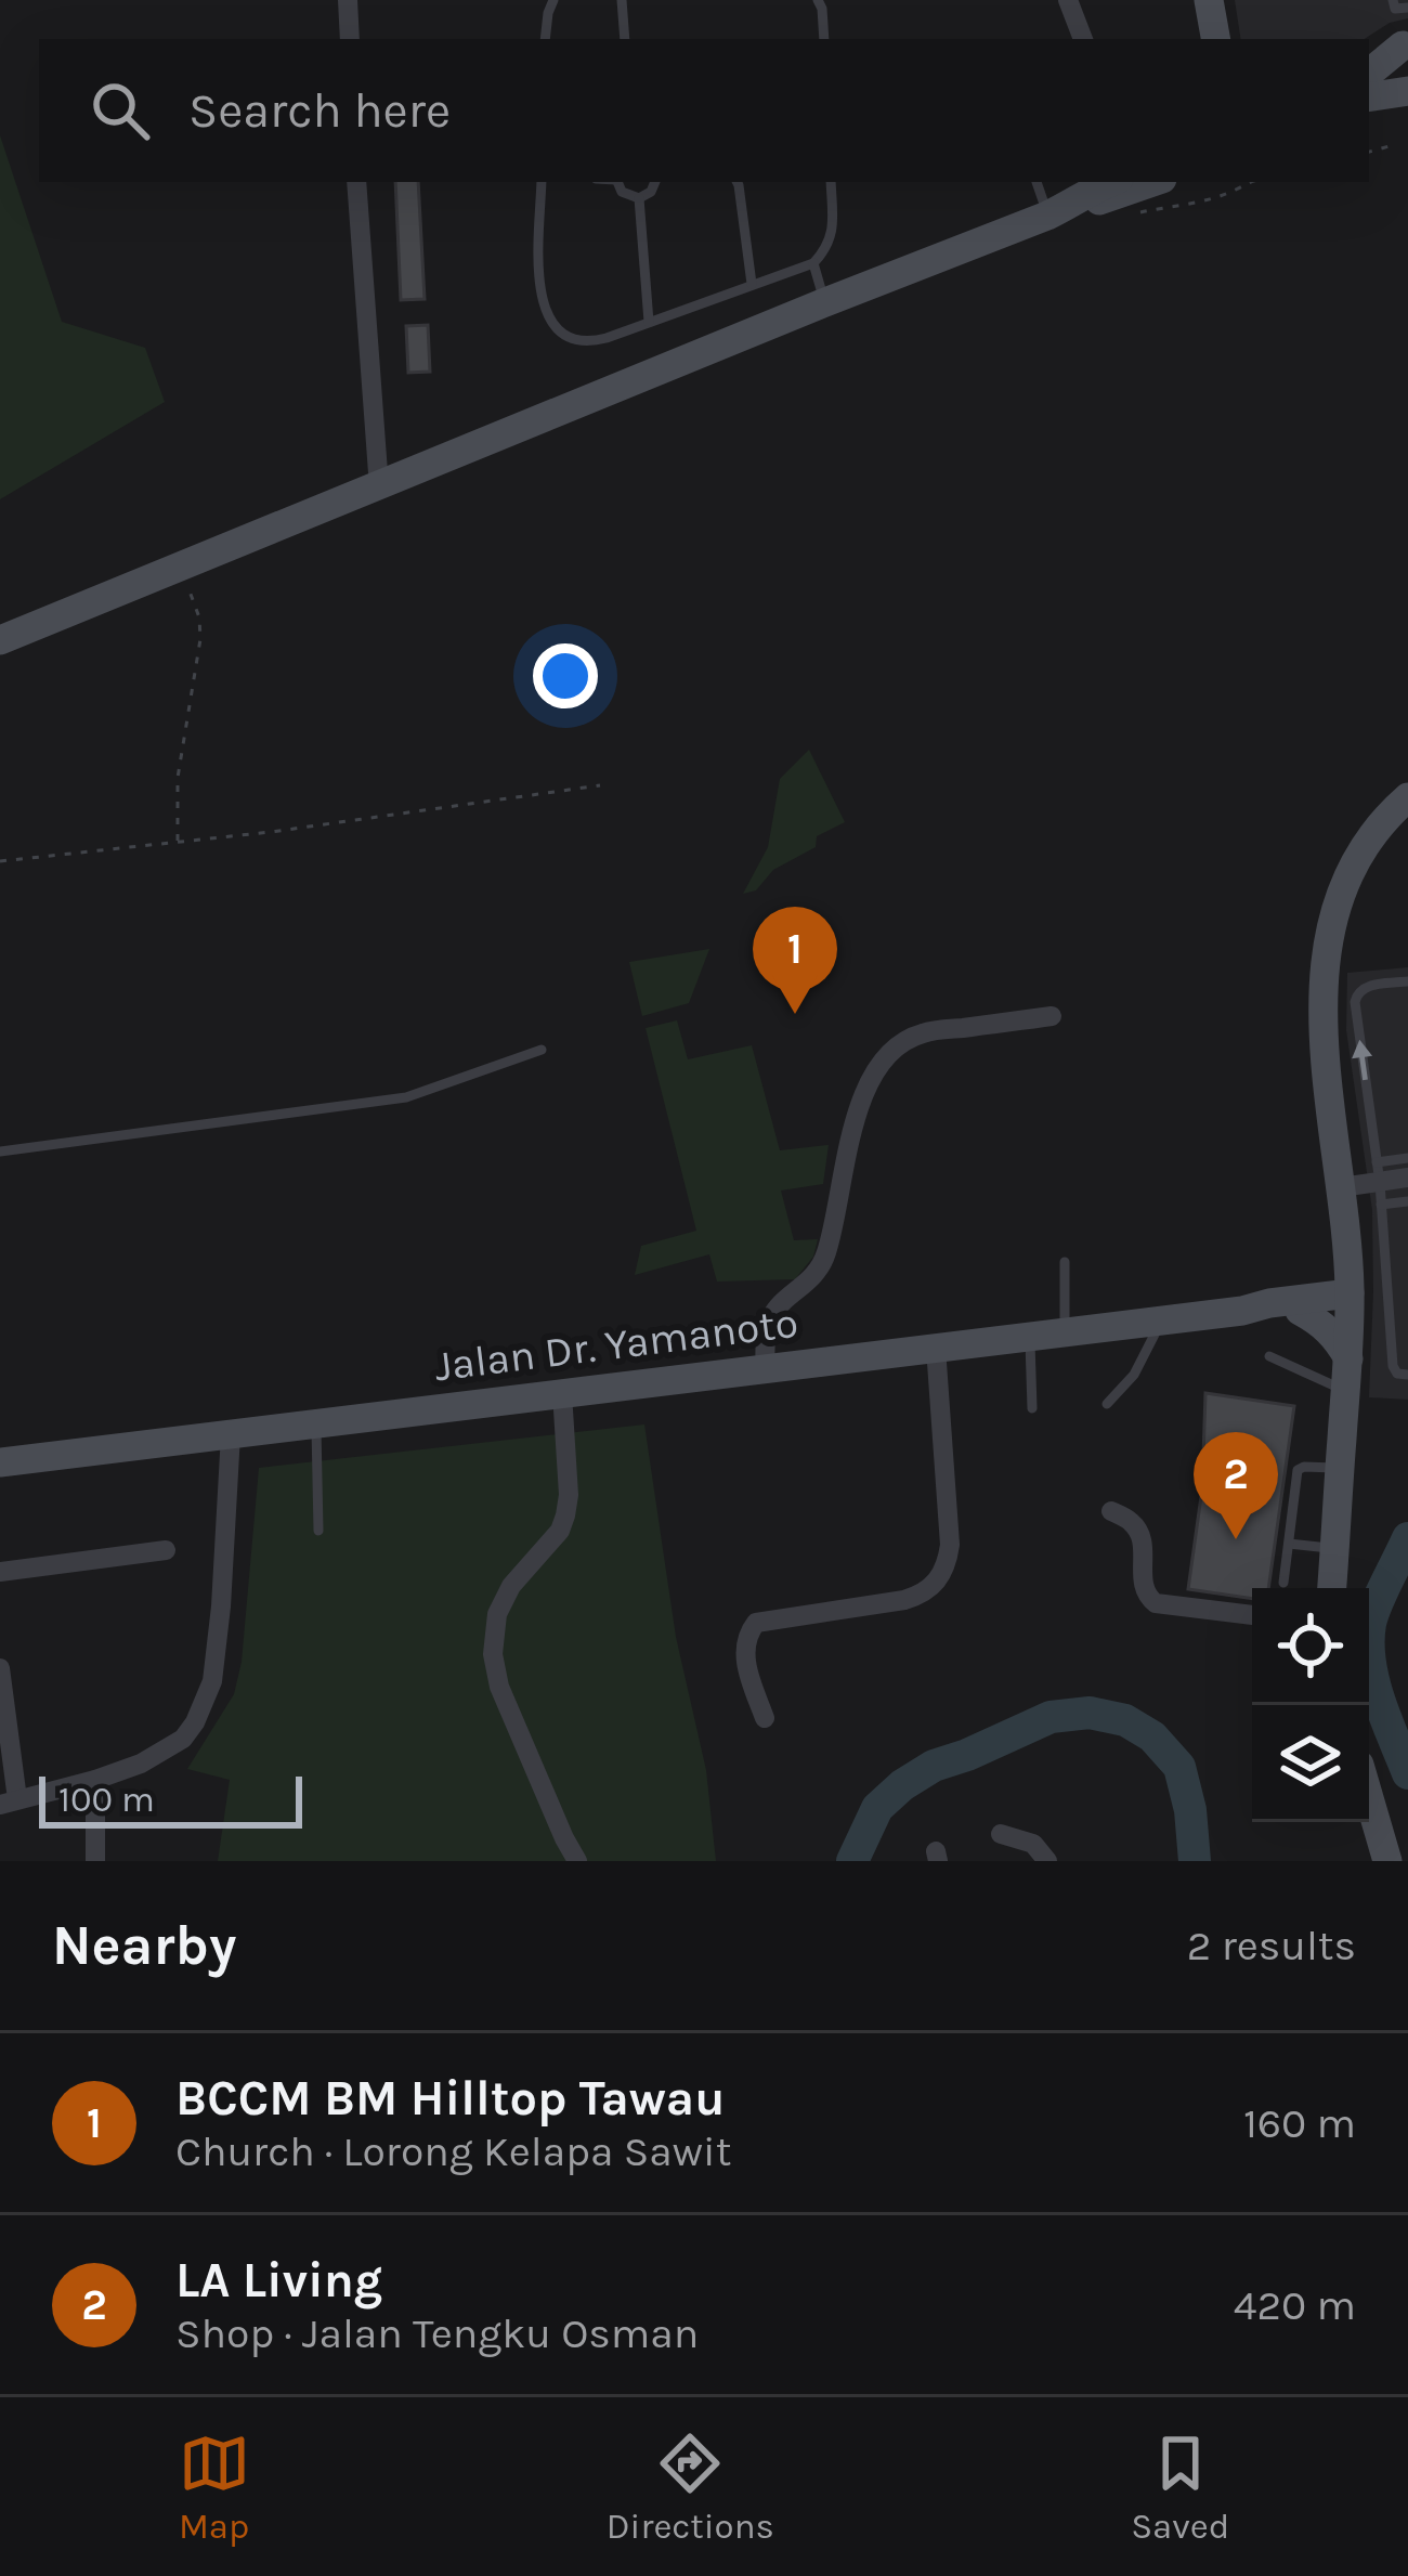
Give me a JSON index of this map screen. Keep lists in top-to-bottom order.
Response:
{
  "streets": {
    "main road": ["Jalan Dr. Yamanoto"]
  },
  "scale_bar": "100 m",
  "page": {
    "search": "Search here",
    "pins": ["1", "2"],
    "scale": "100 m",
    "heading": ["Nearby", "2 results"],
    "list": [
      {
        "mark": "1",
        "name": "BCCM BM Hilltop Tawau",
        "note": "Church · Lorong Kelapa Sawit",
        "value": "160 m"
      },
      {
        "mark": "2",
        "name": "LA Living",
        "note": "Shop · Jalan Tengku Osman",
        "value": "420 m"
      }
    ],
    "nav": ["Map", "Directions", "Saved"]
  }
}
